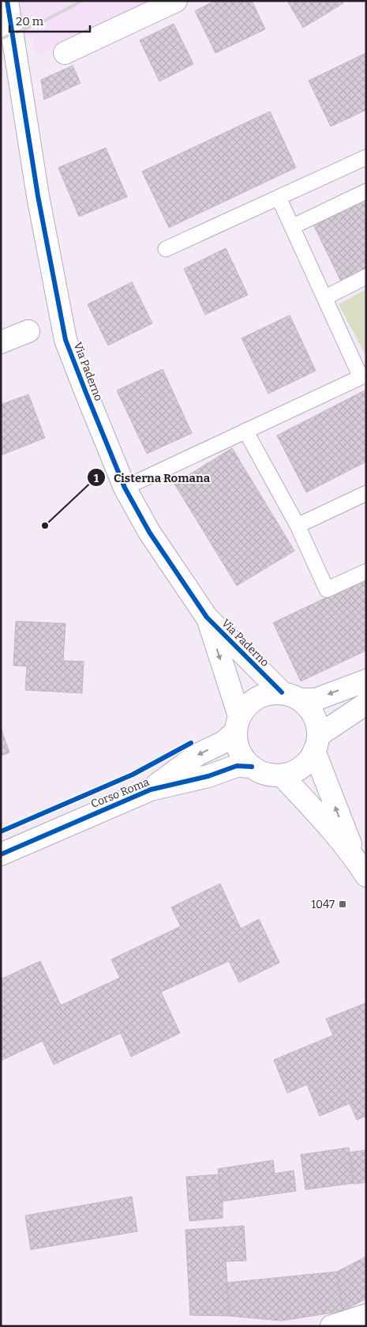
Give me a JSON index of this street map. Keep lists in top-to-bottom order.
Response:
{
  "streets": {
    "street": ["Via Paderno", "Corso Roma"]
  },
  "crossings": [
    ["Via Paderno", "Corso Roma"]
  ],
  "places": {
    "other": ["Cisterna Romana"],
    "transit": ["1047"]
  },
  "scale_bar": "20 m"
}
